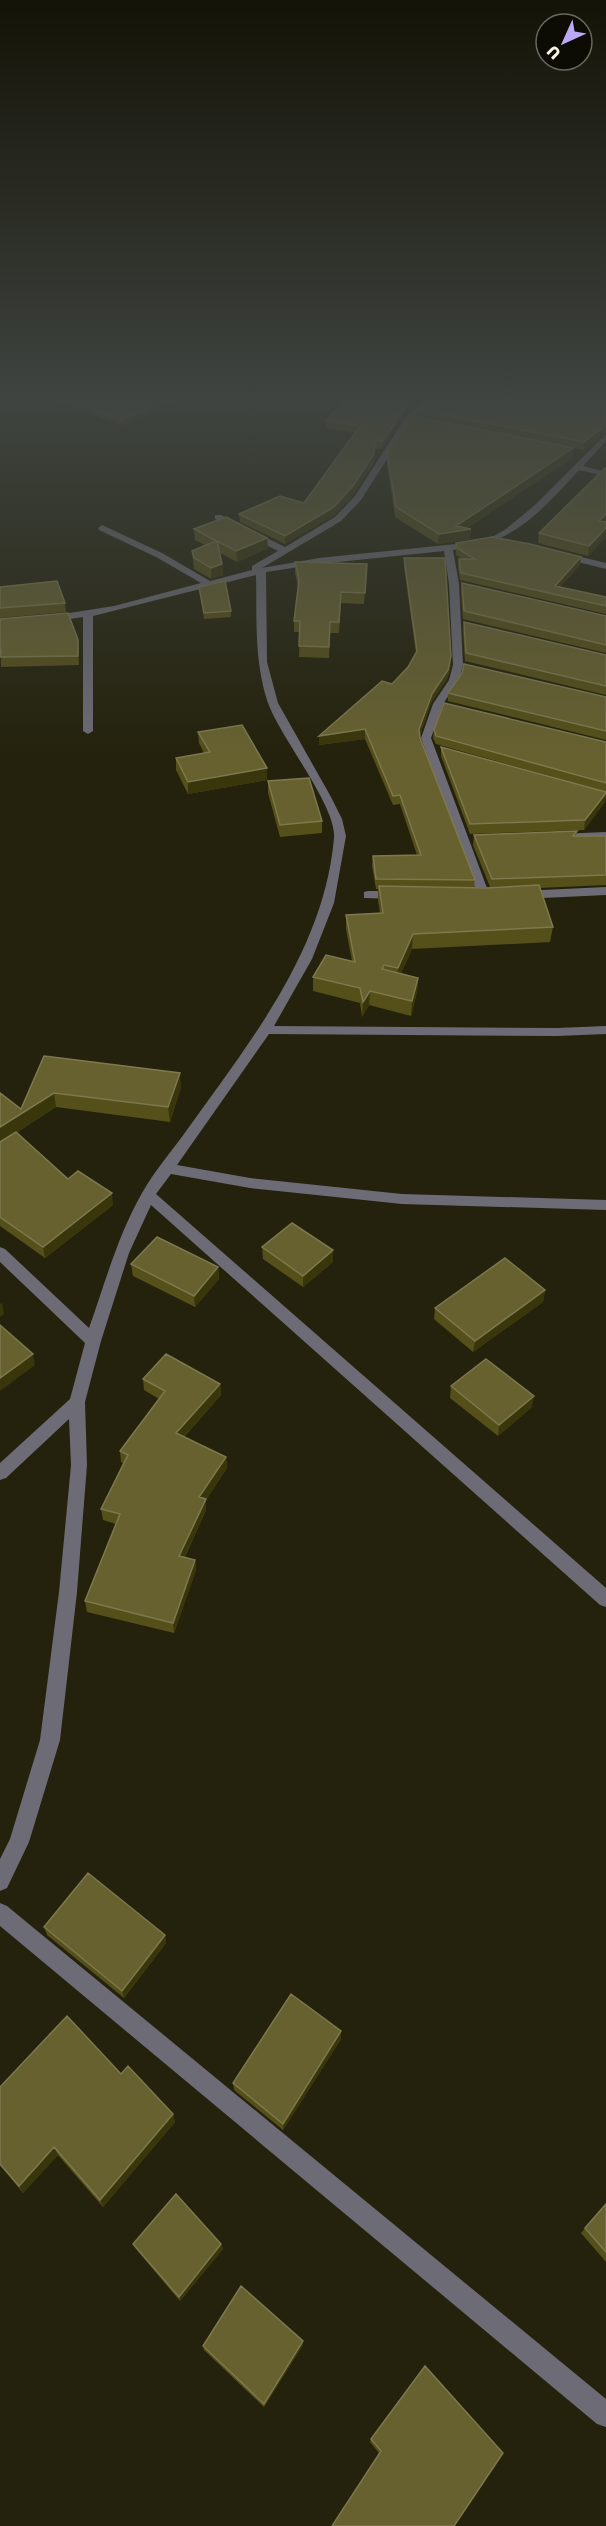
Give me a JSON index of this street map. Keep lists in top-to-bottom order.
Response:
{
  "north": "bottom left"
}
